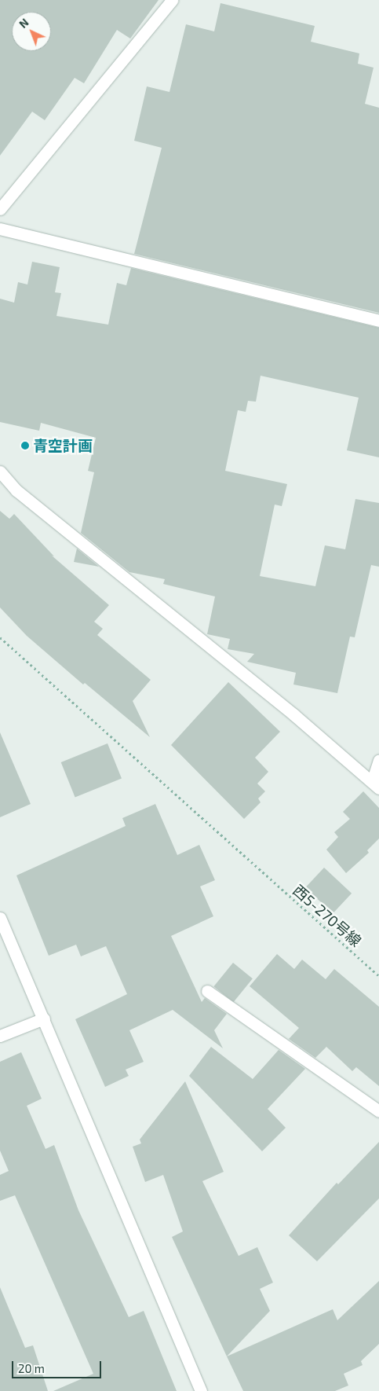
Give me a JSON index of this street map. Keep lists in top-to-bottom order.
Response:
{
  "streets": {
    "path": ["西5-270号線"]
  },
  "places": ["青空計画"],
  "scale_bar": "20 m",
  "north": "top left"
}
